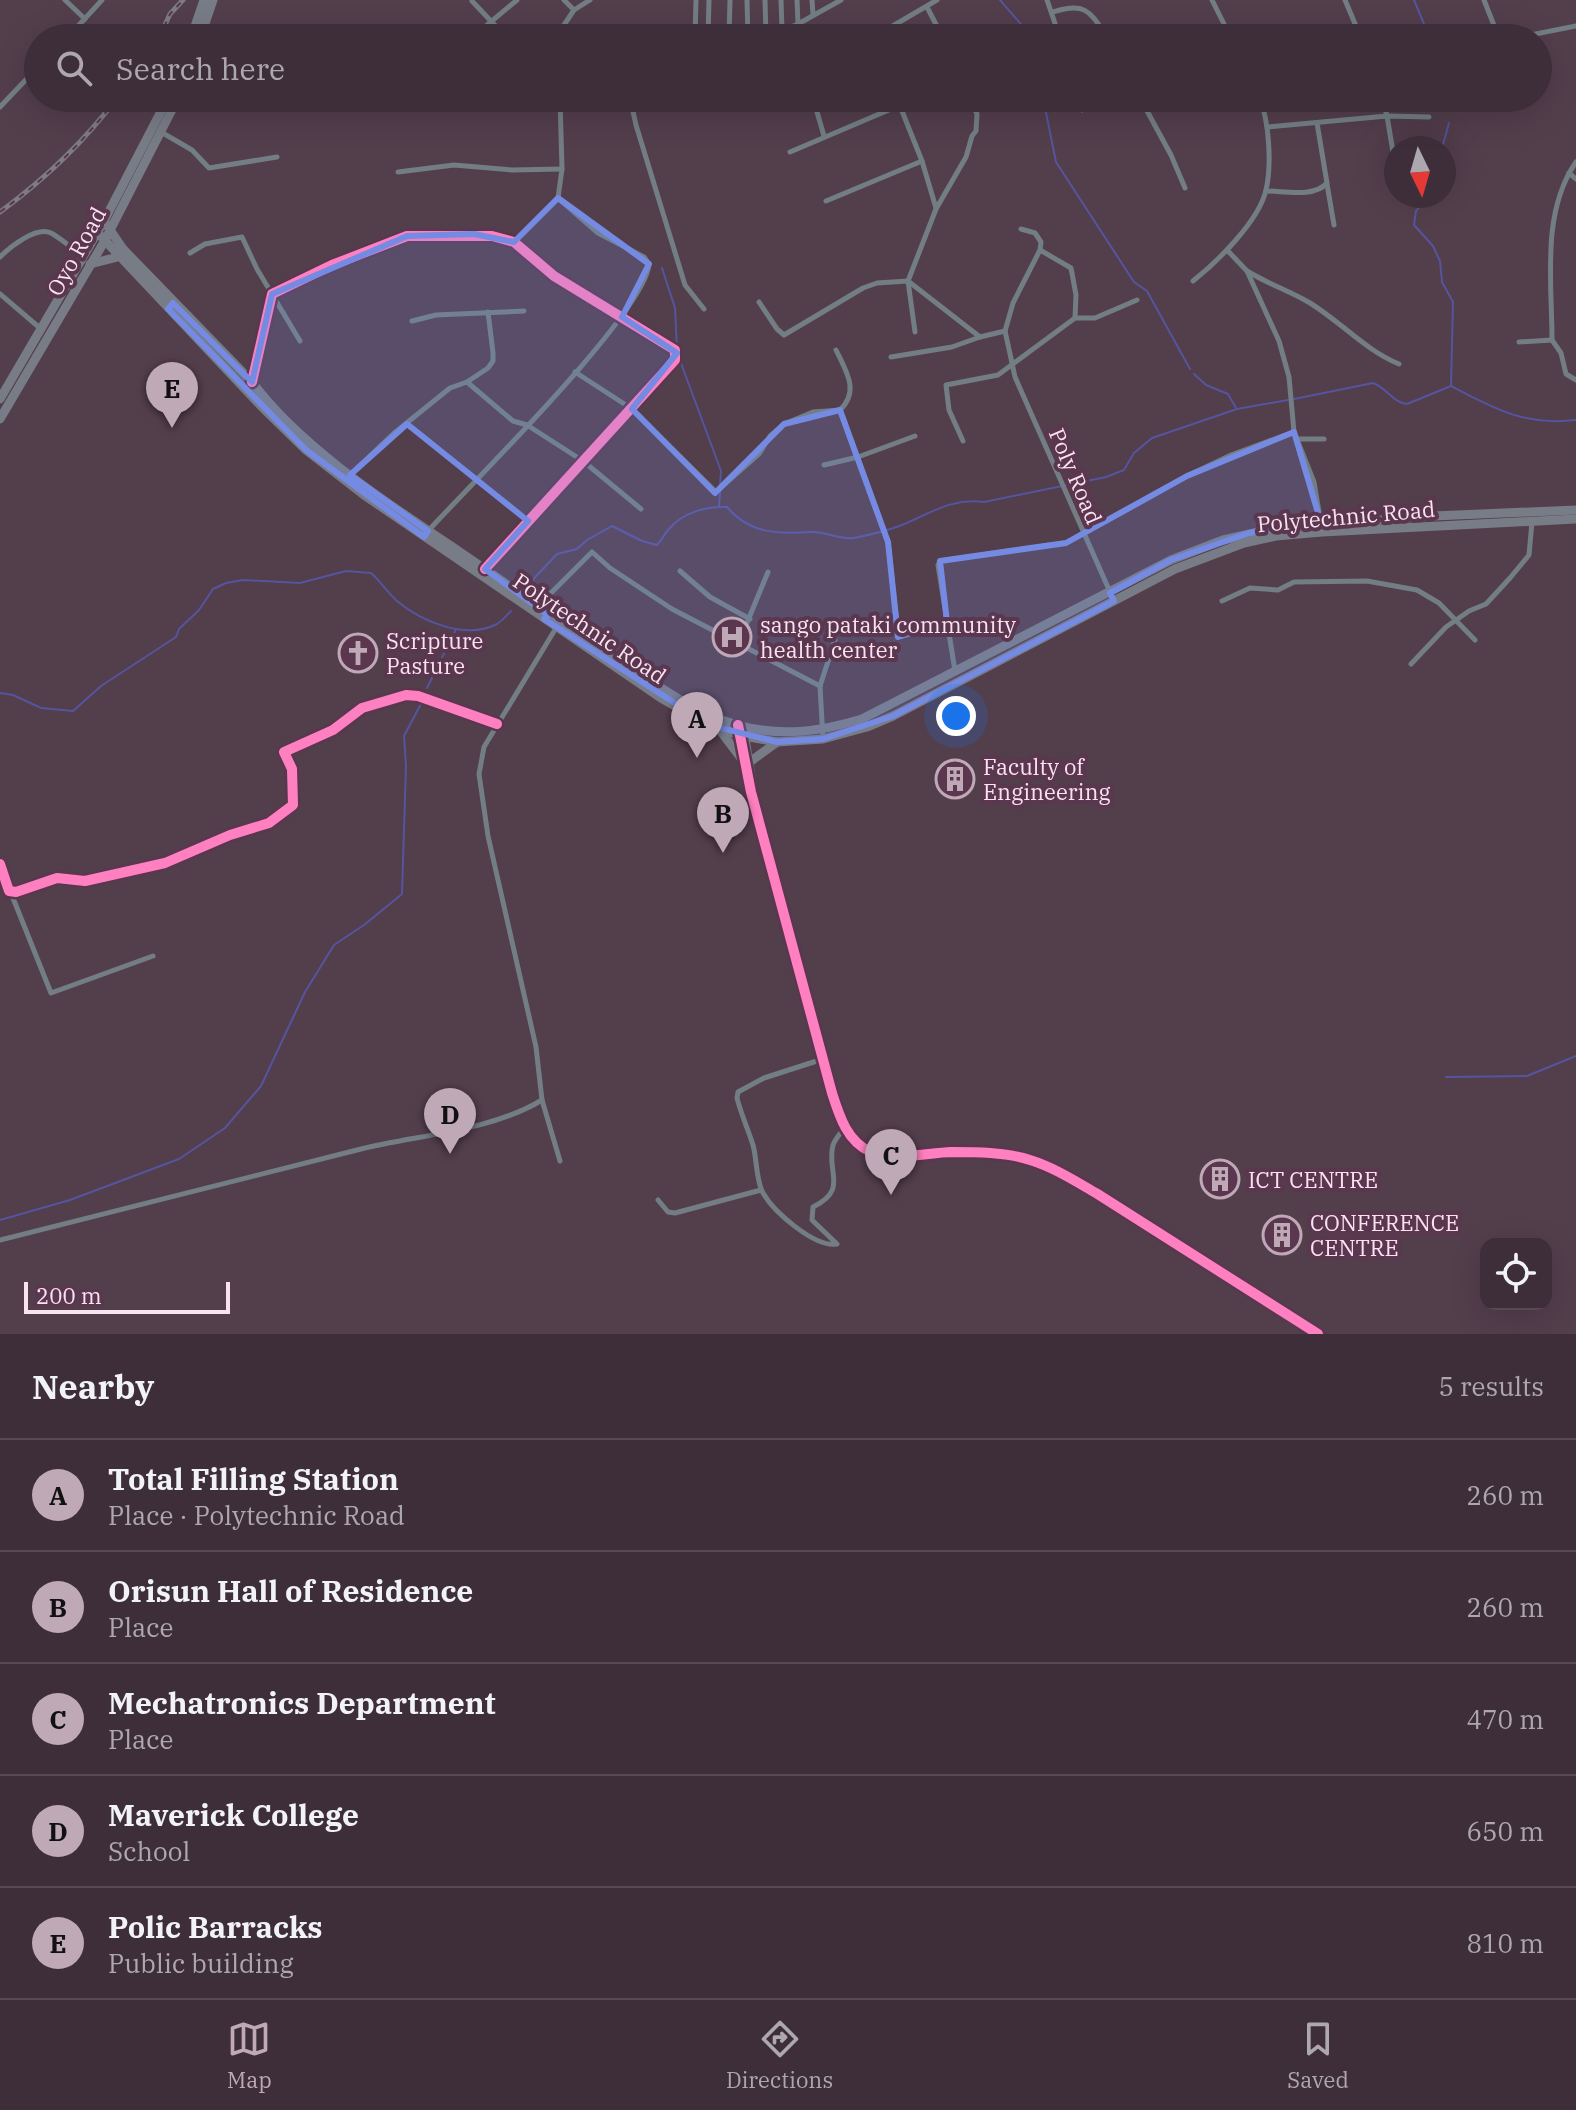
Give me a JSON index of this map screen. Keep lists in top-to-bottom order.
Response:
{
  "streets": {
    "main road": ["Oyo Road", "Polytechnic Road"],
    "street": ["Poly Road"]
  },
  "crossings": [
    ["Oyo Road", "Polytechnic Road"],
    ["Poly Road", "Polytechnic Road"]
  ],
  "places": {
    "hospital": ["sango pataki community health center"],
    "church": ["Scripture Pasture"],
    "building": ["Faculty of Engineering", "ICT CENTRE", "CONFERENCE CENTRE"]
  },
  "scale_bar": "200 m",
  "north": "bottom",
  "page": {
    "search": "Search here",
    "pins": [
      "E",
      "A",
      "B",
      "D",
      "C"
    ],
    "scale": "200 m",
    "heading": ["Nearby", "5 results"],
    "list": [
      {
        "mark": "A",
        "name": "Total Filling Station",
        "note": "Place · Polytechnic Road",
        "value": "260 m"
      },
      {
        "mark": "B",
        "name": "Orisun Hall of Residence",
        "note": "Place",
        "value": "260 m"
      },
      {
        "mark": "C",
        "name": "Mechatronics Department",
        "note": "Place",
        "value": "470 m"
      },
      {
        "mark": "D",
        "name": "Maverick College",
        "note": "School",
        "value": "650 m"
      },
      {
        "mark": "E",
        "name": "Polic Barracks",
        "note": "Public building",
        "value": "810 m"
      }
    ],
    "nav": ["Map", "Directions", "Saved"]
  }
}
